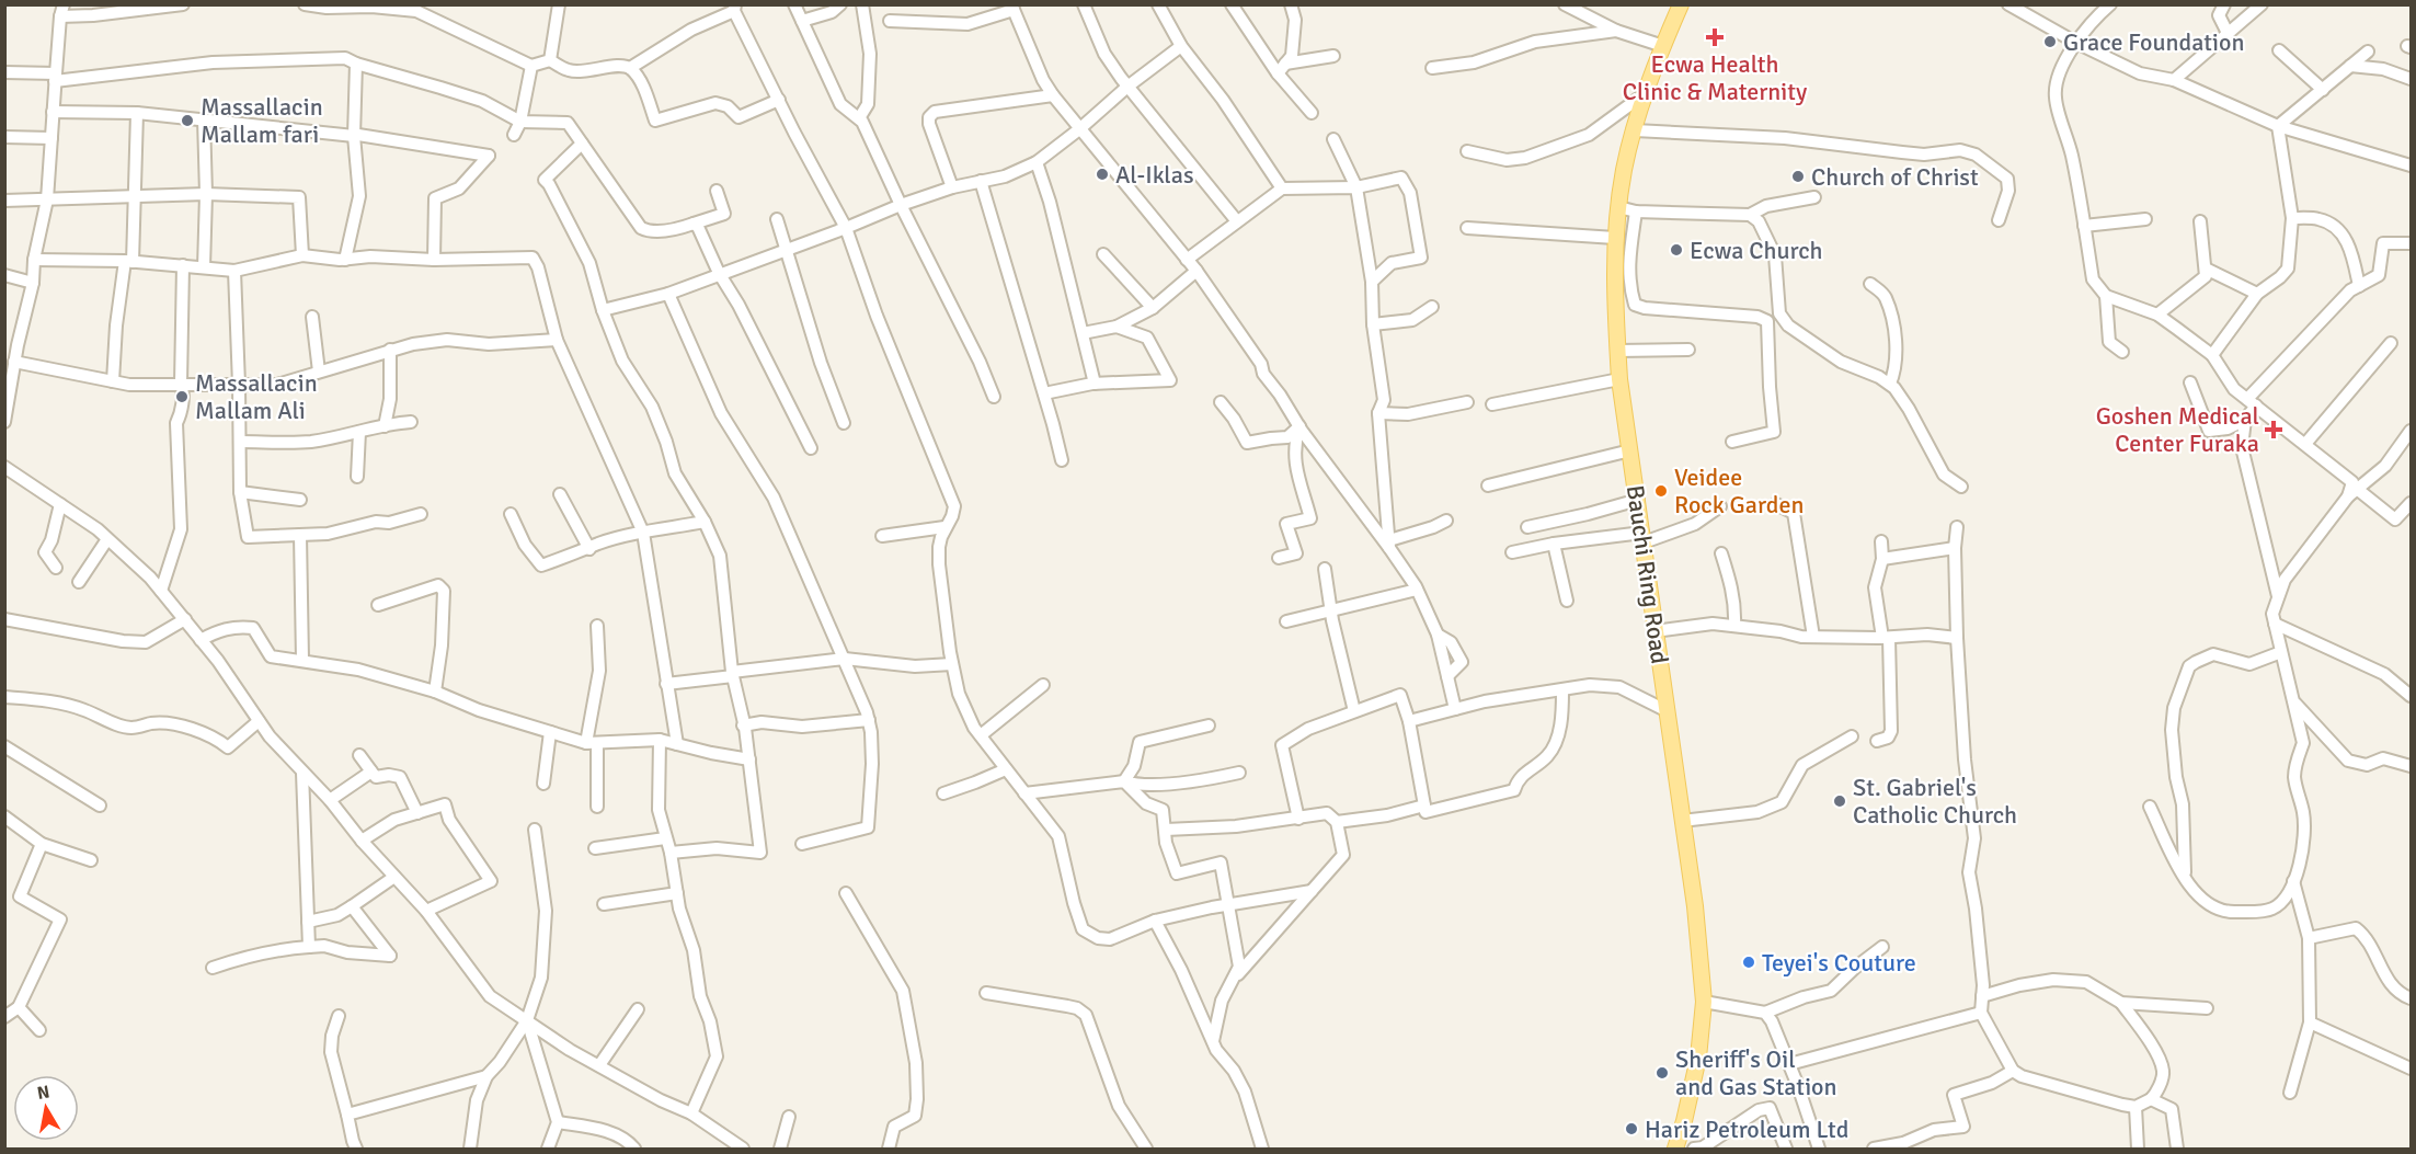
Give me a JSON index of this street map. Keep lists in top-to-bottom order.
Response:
{
  "streets": {
    "main road": ["Bauchi Ring Road"]
  },
  "places": {
    "health": ["Ecwa Health Clinic & Maternity", "Goshen Medical Center Furaka"],
    "other": [
      "Grace Foundation",
      "Massallacin Mallam fari",
      "Al-Iklas",
      "Church of Christ",
      "Ecwa Church",
      "Massallacin Mallam Ali",
      "Veidee Rock Garden",
      "St. Gabriel's Catholic Church",
      "Teyei's Couture",
      "Sheriff's Oil and Gas Station",
      "Hariz Petroleum Ltd"
    ]
  },
  "north": "top"
}
